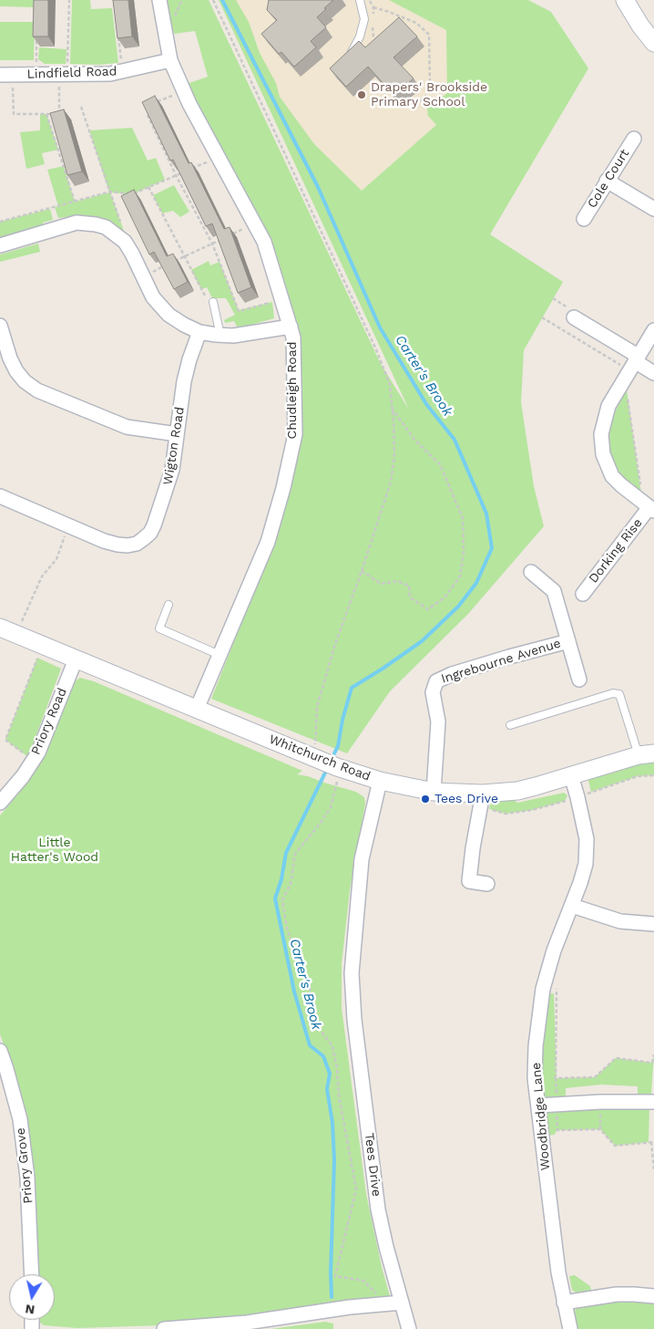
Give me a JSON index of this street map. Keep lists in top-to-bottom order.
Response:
{
  "streets": {
    "street": [
      "Lindfield Road",
      "Cole Court",
      "Chudleigh Road",
      "Wigton Road",
      "Dorking Rise",
      "Ingrebourne Avenue",
      "Priory Road",
      "Whitchurch Road",
      "Woodbridge Lane",
      "Tees Drive",
      "Priory Grove"
    ]
  },
  "crossings": [
    ["Lindfield Road", "Chudleigh Road"],
    ["Chudleigh Road", "Whitchurch Road"],
    ["Ingrebourne Avenue", "Whitchurch Road"],
    ["Priory Road", "Whitchurch Road"],
    ["Whitchurch Road", "Woodbridge Lane"],
    ["Whitchurch Road", "Tees Drive"]
  ],
  "water": ["Carter's Brook"],
  "parks": ["Little Hatter's Wood"],
  "places": ["Drapers' Brookside Primary School", "Tees Drive"],
  "north": "bottom"
}
